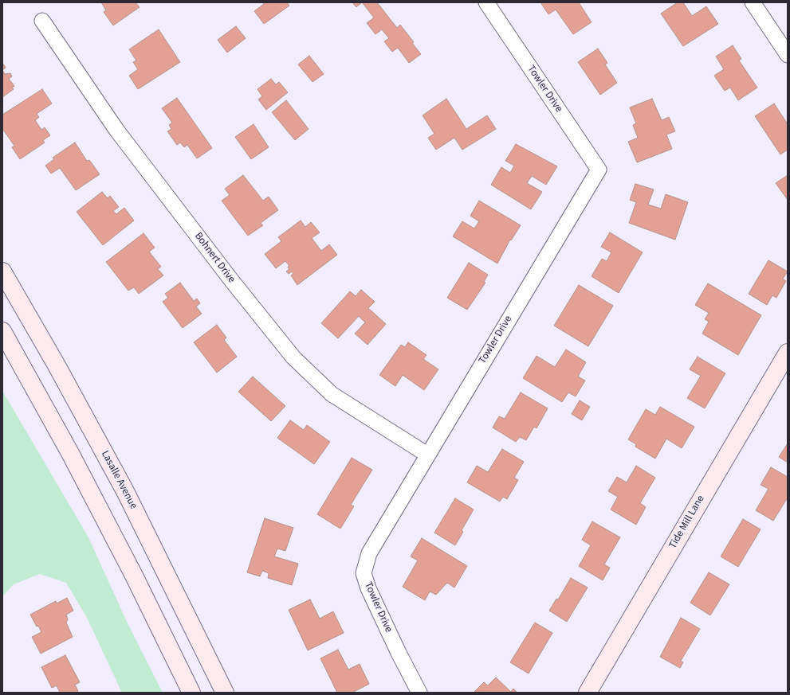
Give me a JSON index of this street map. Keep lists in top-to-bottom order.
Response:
{
  "streets": {
    "main road": ["Lasalle Avenue", "Tide Mill Lane"],
    "street": ["Towler Drive", "Bohnert Drive"]
  },
  "crossings": [
    ["Towler Drive", "Bohnert Drive"]
  ]
}
